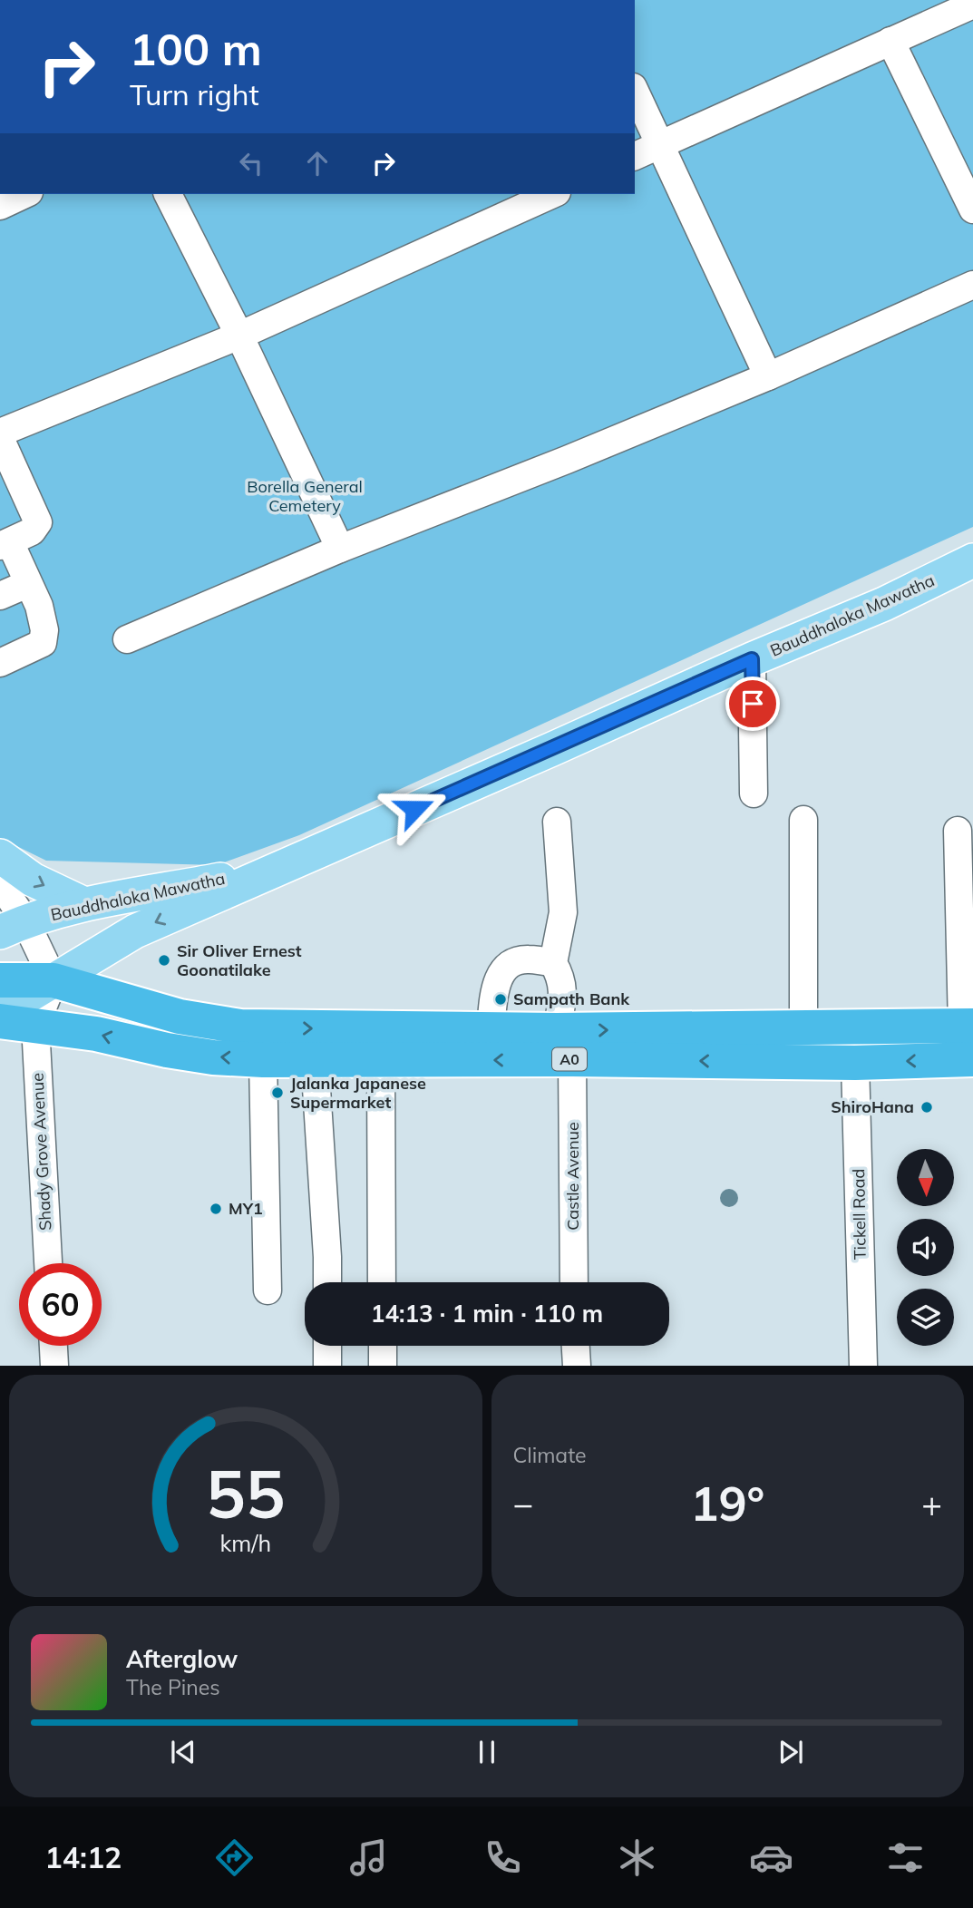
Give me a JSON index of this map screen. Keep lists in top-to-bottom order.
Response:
{
  "streets": {
    "highway": ["A0"],
    "main road": ["Bauddhaloka Mawatha"],
    "street": ["Shady Grove Avenue", "Castle Avenue", "Tickell Road"]
  },
  "crossings": [
    ["Bauddhaloka Mawatha", "A0"],
    ["A0", "Shady Grove Avenue"],
    ["A0", "Castle Avenue"],
    ["A0", "Tickell Road"]
  ],
  "parks": ["Borella General Cemetery"],
  "places": [
    "Sir Oliver Ernest Goonatilake",
    "Sampath Bank",
    "Jalanka Japanese Supermarket",
    "ShiroHana",
    "MY1"
  ],
  "north": "bottom",
  "page": {
    "turn": ["100 m", "Turn right"],
    "limit": "60",
    "trip": "14:13 · 1 min · 110 m",
    "tile": "Climate",
    "heat": ["−", "19°", "+"],
    "song": ["Afterglow", "The Pines"],
    "tabs": "14:12",
    "gauge": ["55", "km/h"]
  }
}
